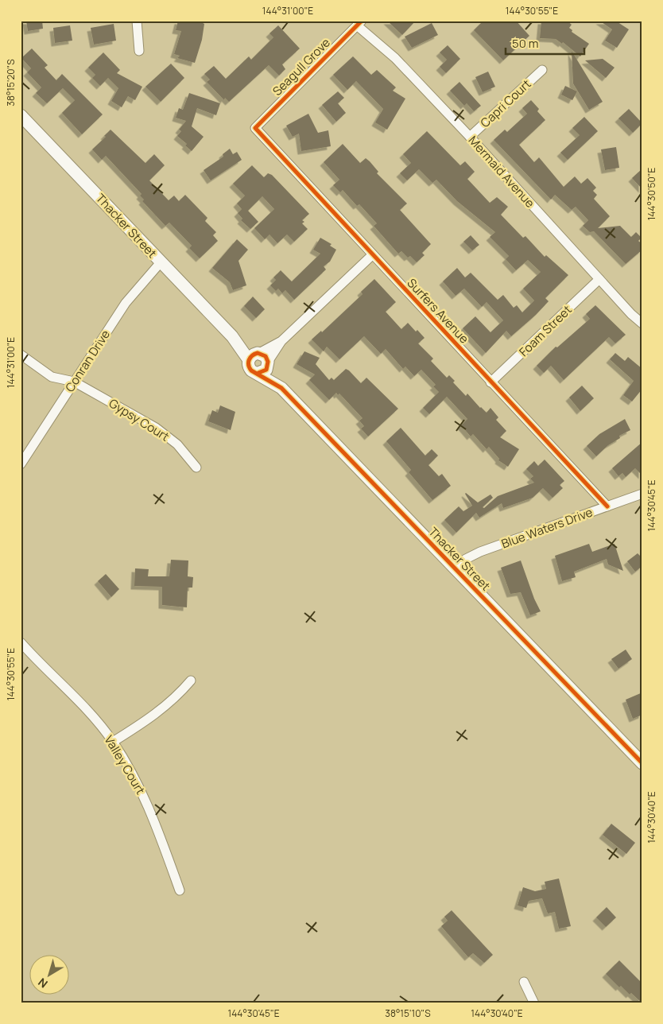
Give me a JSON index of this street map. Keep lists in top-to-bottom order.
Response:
{
  "streets": {
    "street": [
      "Seagull Grove",
      "Capri Court",
      "Mermaid Avenue",
      "Thacker Street",
      "Surfers Avenue",
      "Foam Street",
      "Conran Drive",
      "Gypsy Court",
      "Blue Waters Drive",
      "Valley Court"
    ]
  },
  "crossings": [
    ["Seagull Grove", "Mermaid Avenue"],
    ["Seagull Grove", "Surfers Avenue"],
    ["Capri Court", "Mermaid Avenue"],
    ["Mermaid Avenue", "Foam Street"],
    ["Thacker Street", "Conran Drive"],
    ["Thacker Street", "Blue Waters Drive"],
    ["Surfers Avenue", "Foam Street"],
    ["Surfers Avenue", "Blue Waters Drive"],
    ["Conran Drive", "Gypsy Court"]
  ],
  "scale_bar": "50 m",
  "north": "bottom left",
  "coordinates": [
    "144°31'00\"E",
    "144°30'55\"E",
    "38°15'20\"S",
    "144°30'50\"E",
    "144°30'45\"E",
    "144°30'40\"E",
    "38°15'10\"S"
  ]
}
